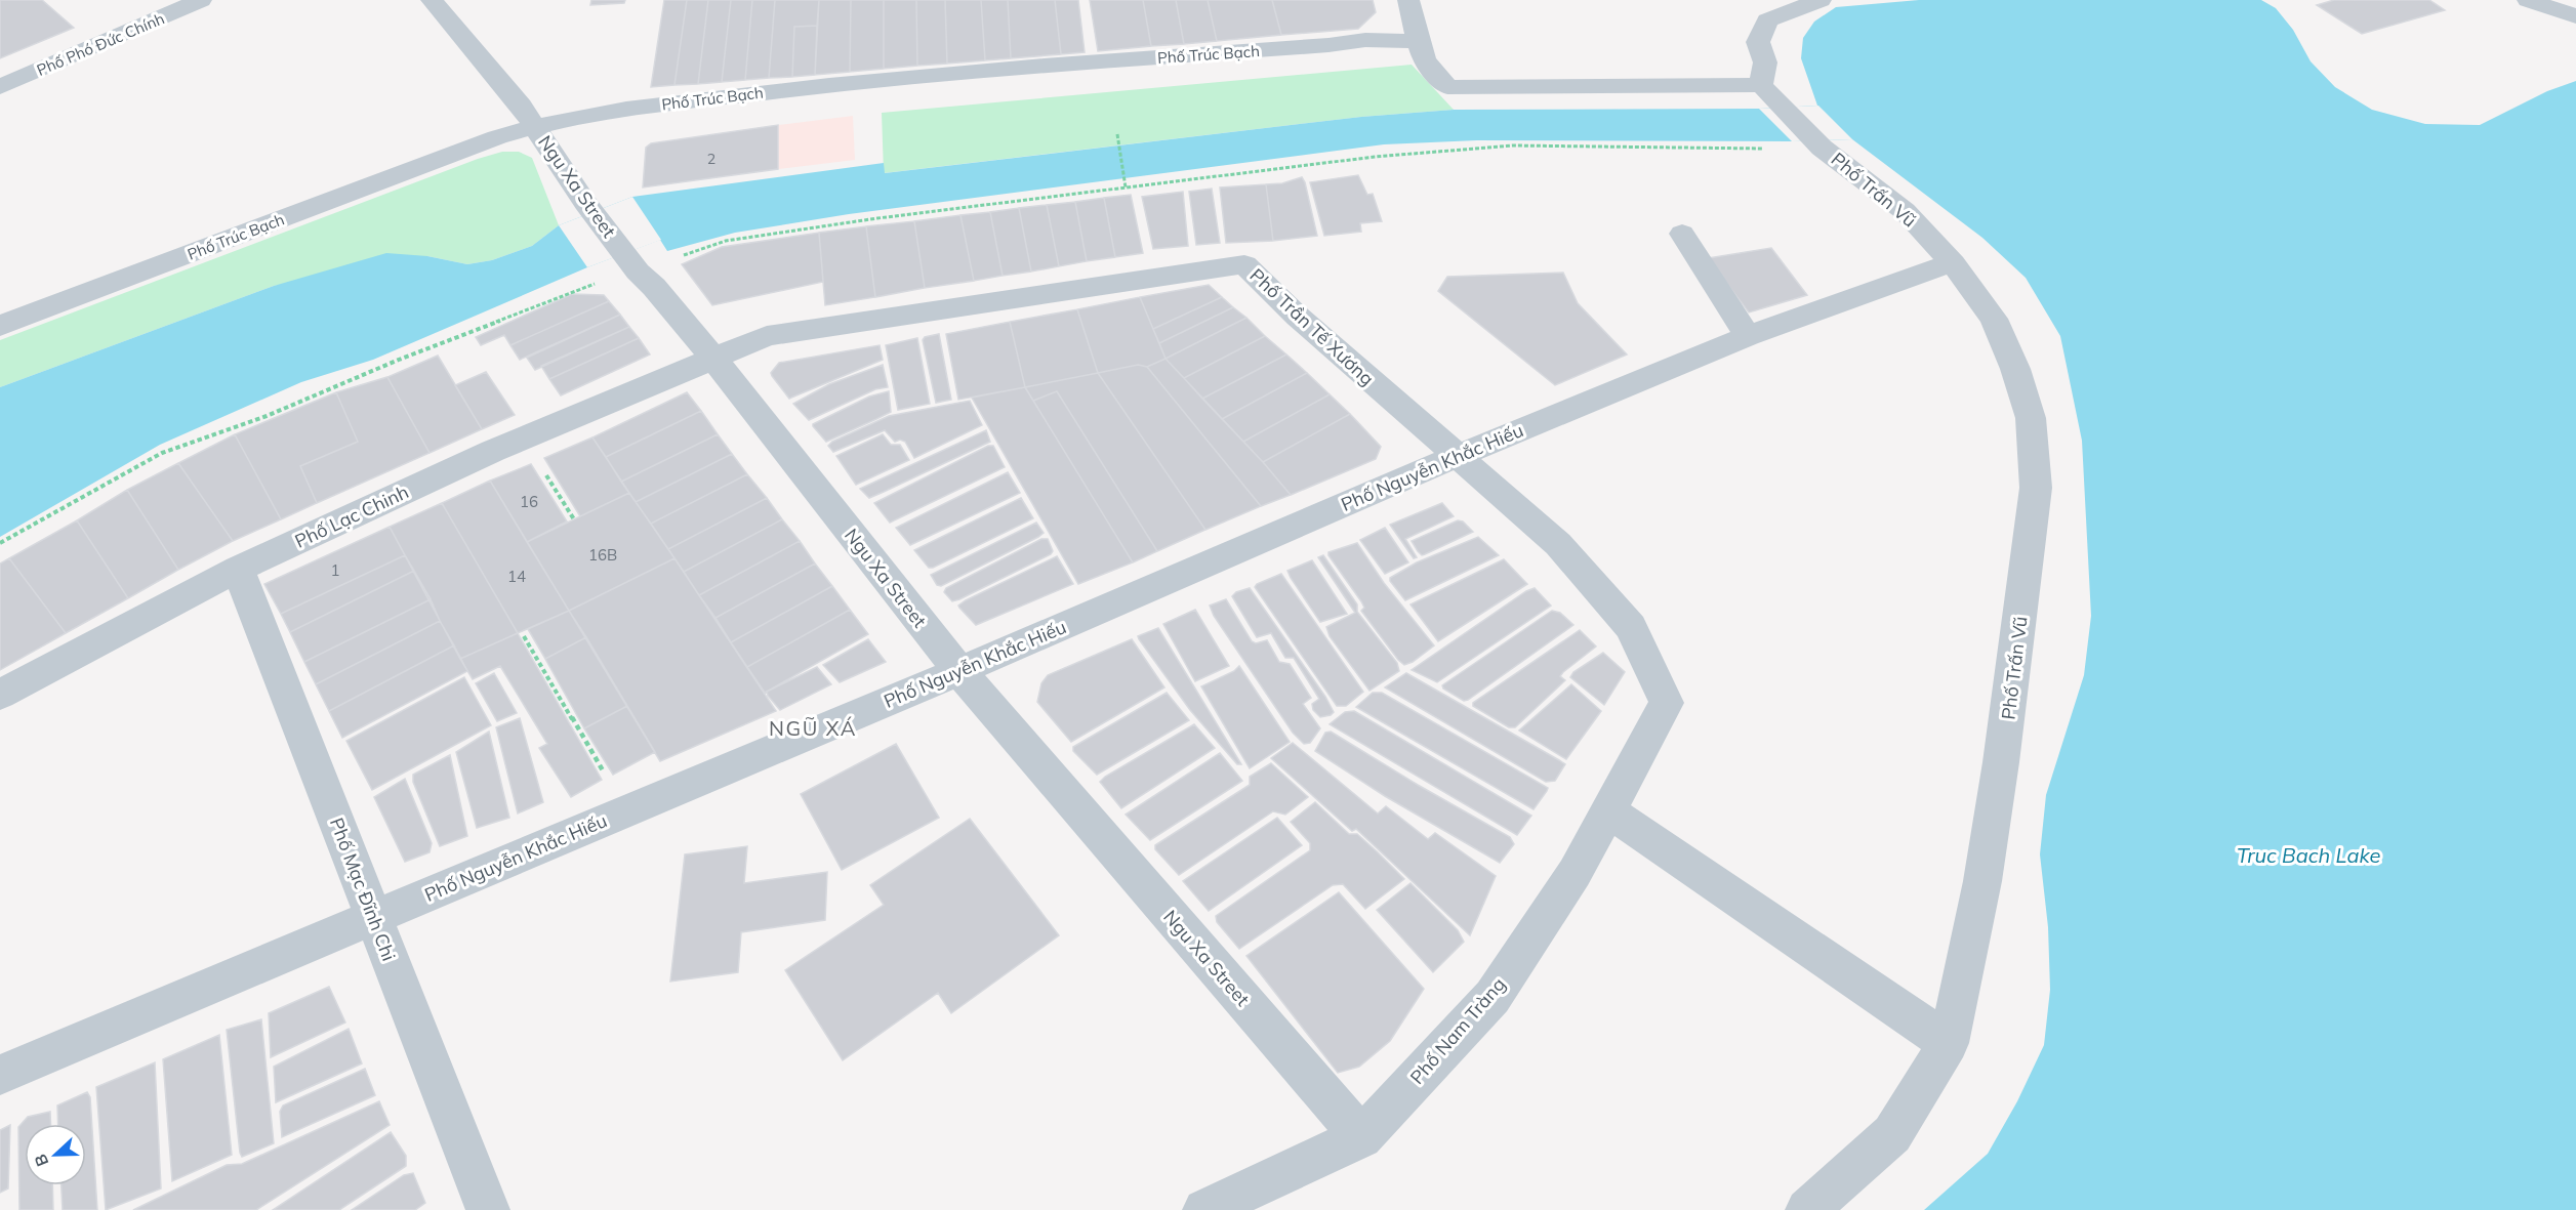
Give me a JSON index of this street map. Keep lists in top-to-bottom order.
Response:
{
  "streets": {
    "street": [
      "Phố Phó Đức Chính",
      "Phố Trúc Bạch",
      "Ngu Xa Street",
      "Phố Trấn Vũ",
      "Phố Trần Tế Xương",
      "Phố Nguyễn Khắc Hiếu",
      "Phố Lạc Chinh",
      "Phố Mạc Đĩnh Chi",
      "Phố Nam Tràng"
    ]
  },
  "crossings": [
    ["Phố Trúc Bạch", "Ngu Xa Street"],
    ["Ngu Xa Street", "Phố Trần Tế Xương"],
    ["Ngu Xa Street", "Phố Nguyễn Khắc Hiếu"],
    ["Ngu Xa Street", "Phố Lạc Chinh"],
    ["Ngu Xa Street", "Phố Nam Tràng"],
    ["Phố Trấn Vũ", "Phố Nguyễn Khắc Hiếu"],
    ["Phố Trần Tế Xương", "Phố Nguyễn Khắc Hiếu"],
    ["Phố Trần Tế Xương", "Phố Lạc Chinh"],
    ["Phố Trần Tế Xương", "Phố Nam Tràng"],
    ["Phố Nguyễn Khắc Hiếu", "Phố Mạc Đĩnh Chi"],
    ["Phố Lạc Chinh", "Phố Mạc Đĩnh Chi"]
  ],
  "districts": ["NGŨ XÁ"],
  "water": ["Truc Bach Lake"],
  "house_numbers": [
    "2",
    "16",
    "16B",
    "1",
    "14"
  ],
  "north": "left"
}
